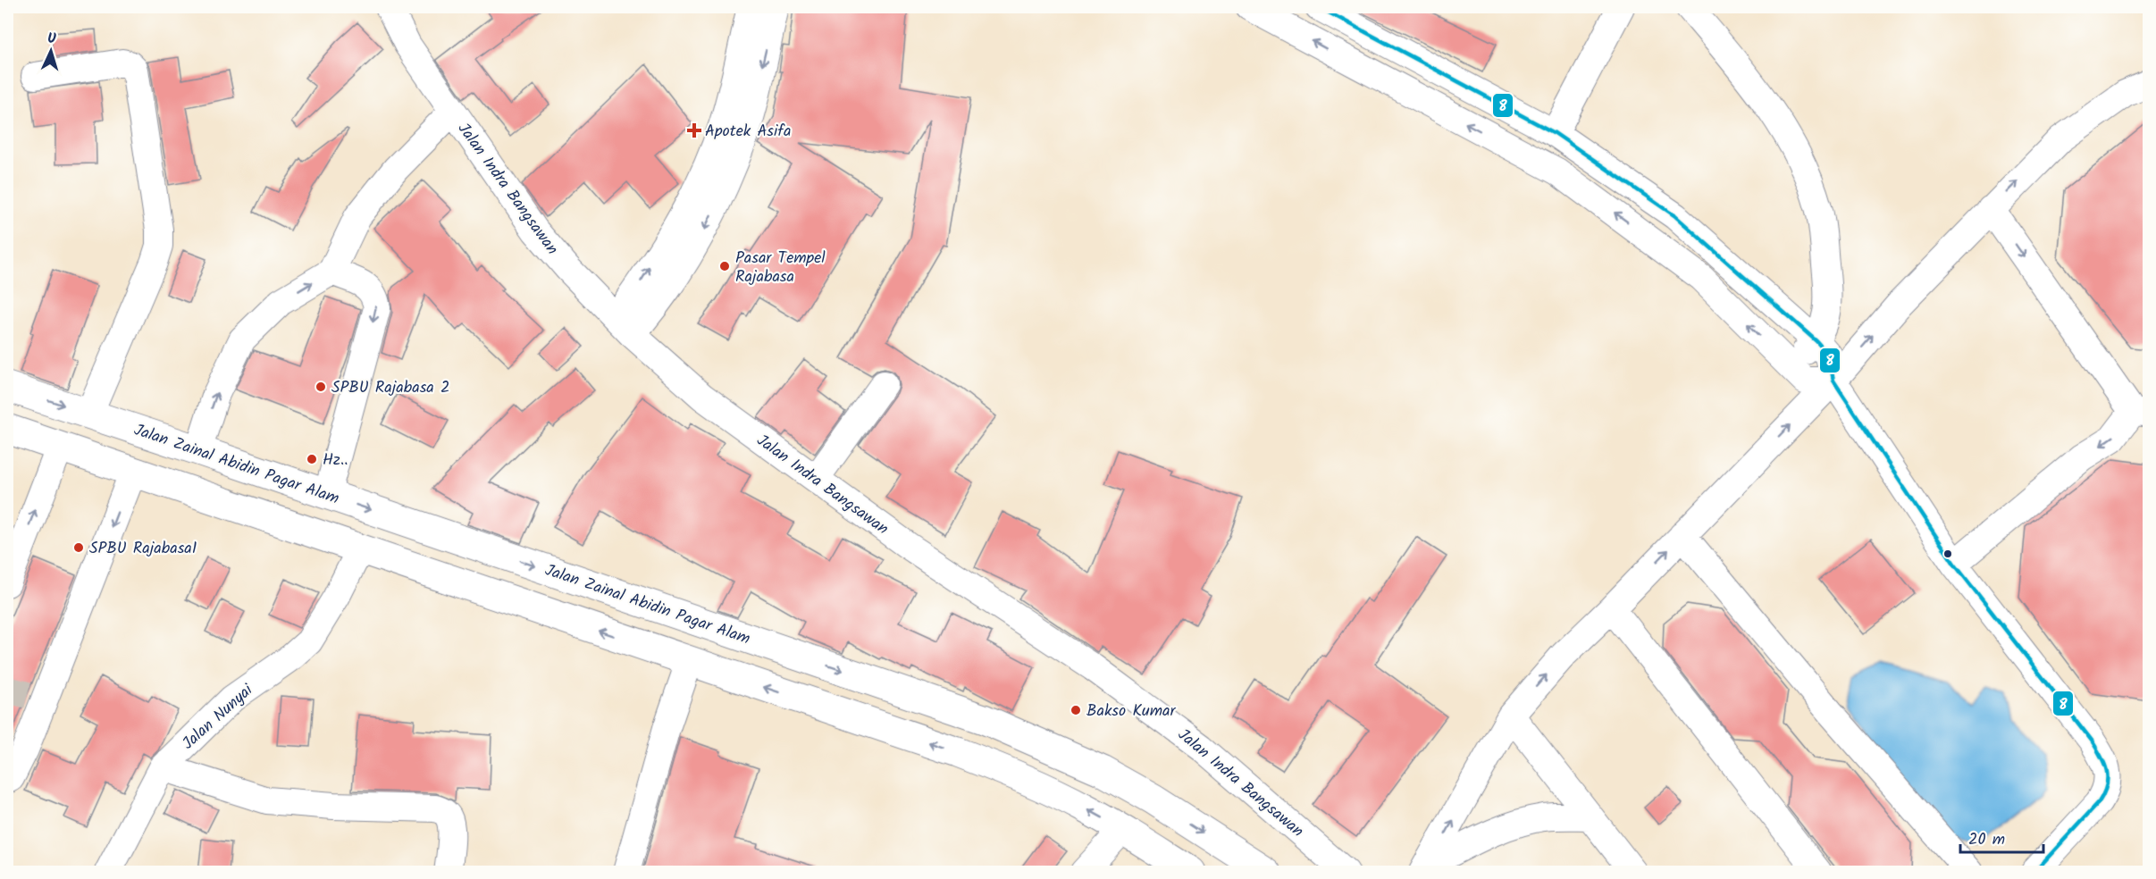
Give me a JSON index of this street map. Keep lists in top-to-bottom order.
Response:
{
  "streets": {
    "highway": ["Jalan Zainal Abidin Pagar Alam"],
    "street": ["Jalan Indra Bangsawan", "Jalan Nunyai"]
  },
  "places": {
    "health": ["Apotek Asifa"],
    "other": [
      "Pasar Tempel Rajabasa",
      "SPBU Rajabasa 2",
      "Hz..",
      "SPBU Rajabasa1",
      "Bakso Kumar"
    ]
  },
  "lines": ["transit line 8"],
  "scale_bar": "20 m",
  "north": "top"
}
